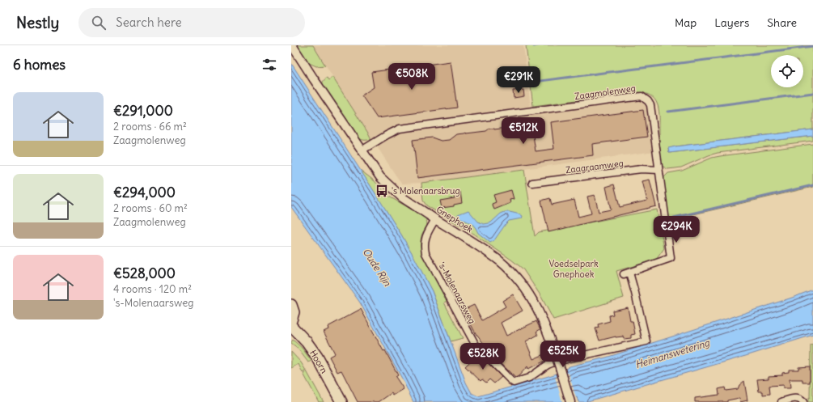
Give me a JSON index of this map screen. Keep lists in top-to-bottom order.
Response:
{
  "streets": {
    "main road": ["Hoorn"],
    "street": [
      "Zaagmolenweg",
      "Zaagraamweg",
      "Gnephoek",
      "'s-Molenaarsweg"
    ]
  },
  "crossings": [
    ["Zaagmolenweg", "Zaagraamweg"],
    ["Zaagmolenweg", "Gnephoek"],
    ["Zaagmolenweg", "'s-Molenaarsweg"],
    ["Gnephoek", "'s-Molenaarsweg"]
  ],
  "water": ["Oude Rijn", "Heimanswetering"],
  "parks": ["Voedselpark Gnephoek"],
  "places": {
    "bus stop": ["'s Molenaarsbrug"]
  },
  "page": {
    "header": "Nestly",
    "search": "Search here",
    "nav": ["Map", "Layers", "Share"],
    "heading": "6 homes",
    "price": [
      "€508K",
      "€291K",
      "€512K",
      "€294K",
      "€525K",
      "€528K"
    ],
    "list": [
      {
        "name": "€291,000",
        "note": "2 rooms · 66 m² · Zaagmolenweg"
      },
      {
        "name": "€294,000",
        "note": "2 rooms · 60 m² · Zaagmolenweg"
      },
      {
        "name": "€528,000",
        "note": "4 rooms · 120 m² · 's-Molenaarsweg"
      }
    ]
  }
}
